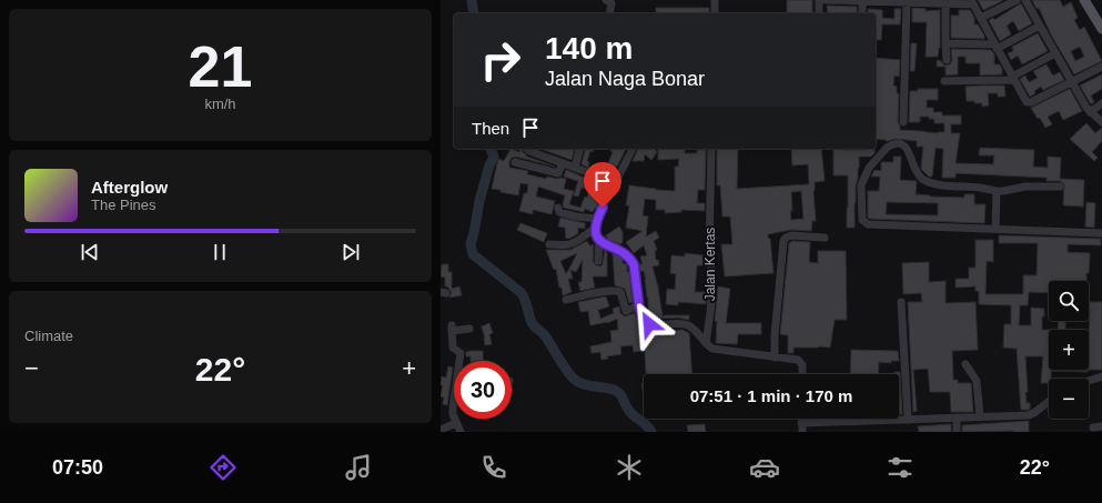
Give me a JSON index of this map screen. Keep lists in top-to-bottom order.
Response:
{
  "streets": {
    "street": ["Jalan Kertas"]
  },
  "page": {
    "tile": [
      ["21", "km/h"],
      "Climate"
    ],
    "turn": ["140 m", "Jalan Naga Bonar"],
    "then": "Then",
    "song": ["Afterglow", "The Pines"],
    "map_buttons": ["+", "−"],
    "heat": ["−", "22°", "+"],
    "limit": "30",
    "trip": "07:51 · 1 min · 170 m",
    "tabs": ["07:50", "22°"]
  }
}
